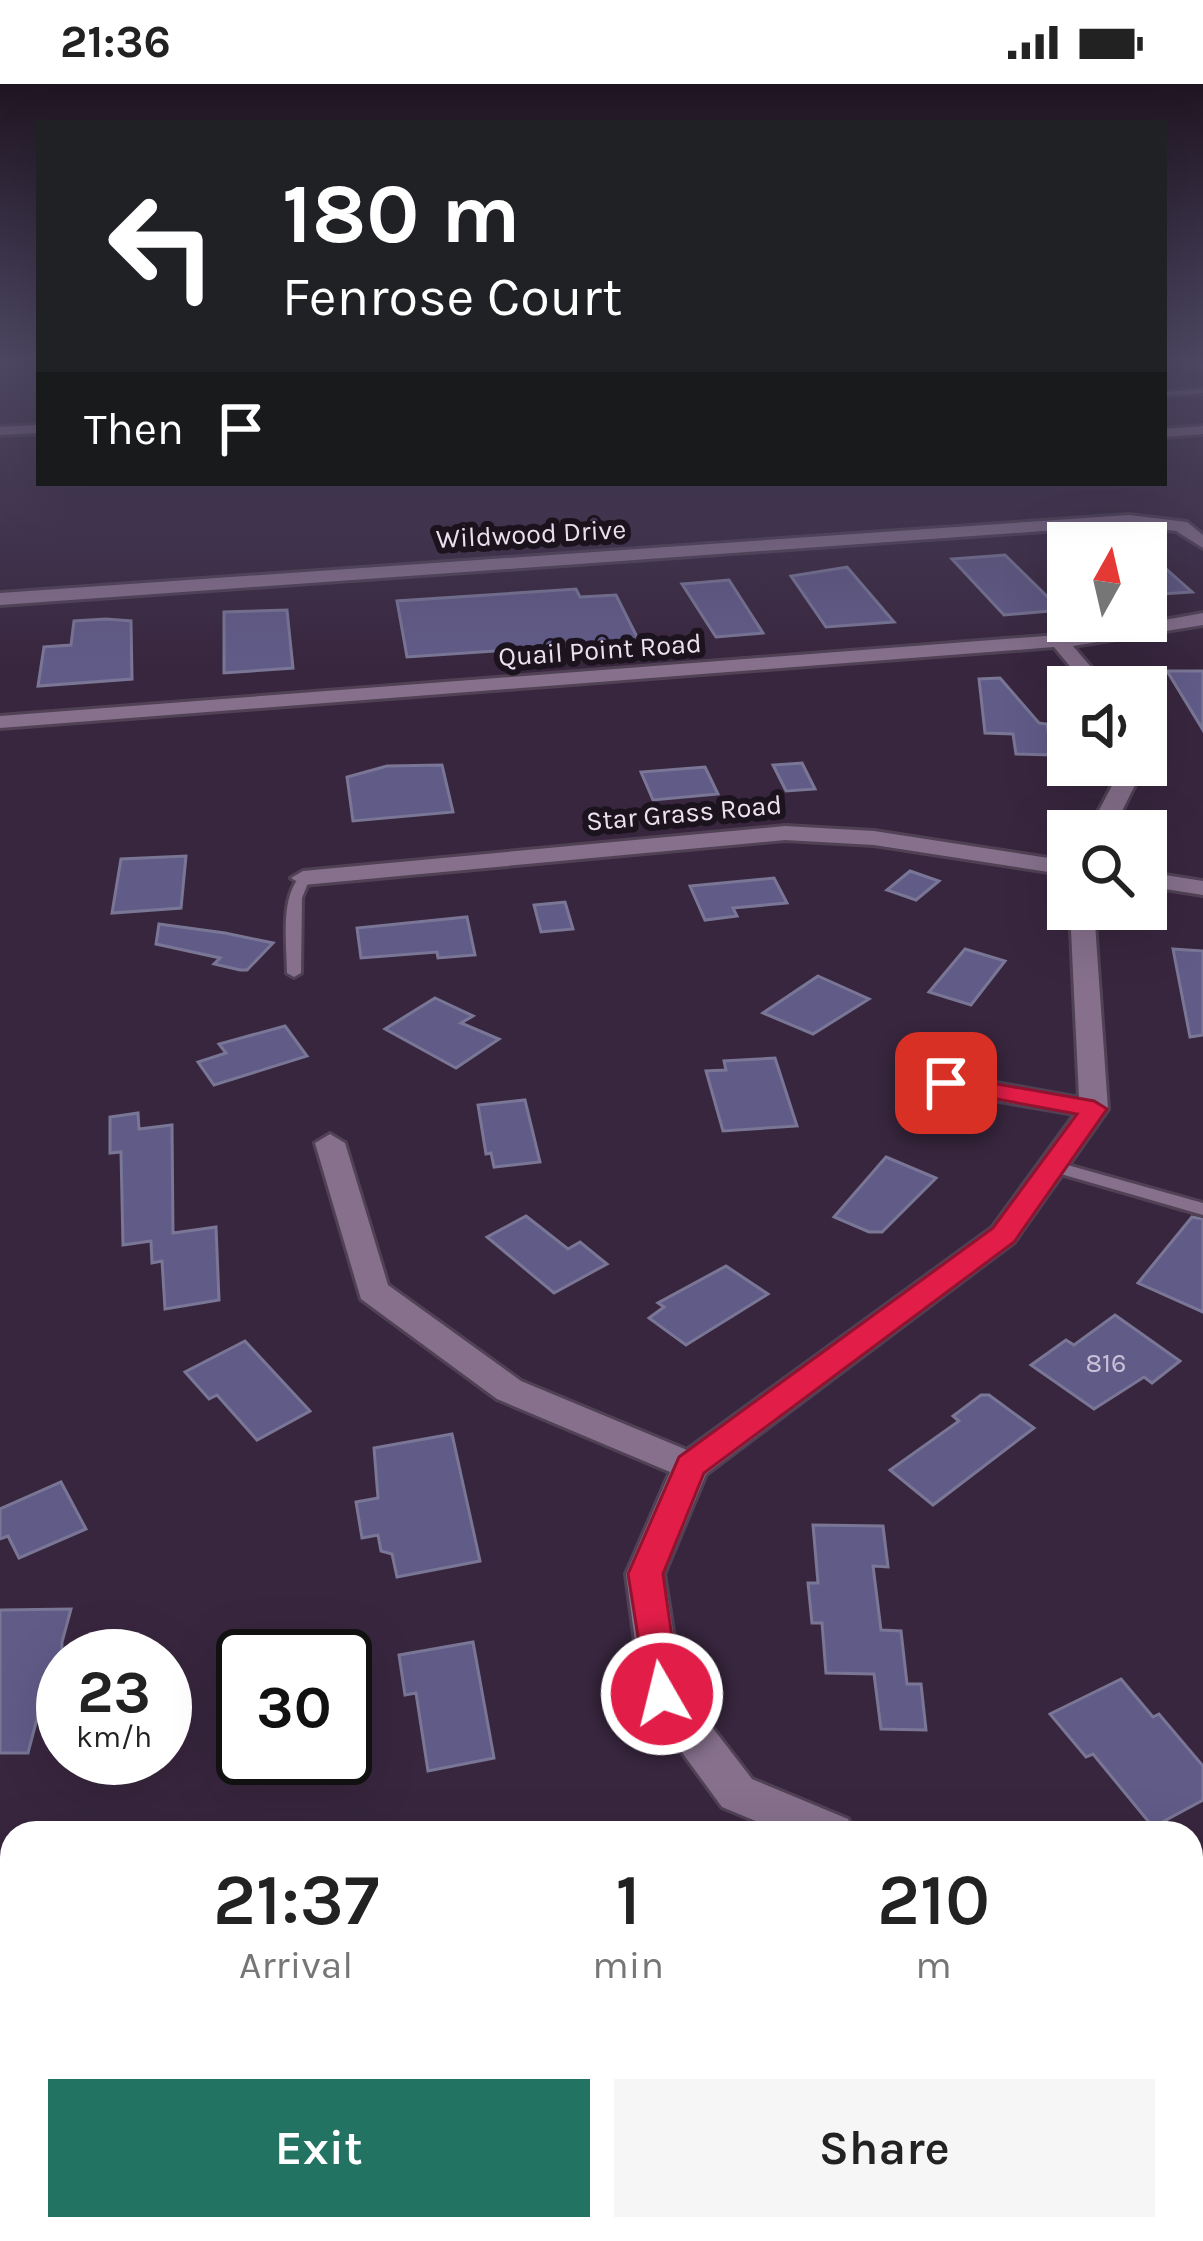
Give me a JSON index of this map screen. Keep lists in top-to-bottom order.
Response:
{
  "streets": {
    "street": ["Wildwood Drive", "Quail Point Road", "Star Grass Road"]
  },
  "house_numbers": ["816"],
  "north": "top",
  "page": {
    "status": "21:36",
    "turn": ["180 m", "Fenrose Court"],
    "then": "Then",
    "speed": "23 km/h",
    "limit": "30",
    "eta": [
      "21:37",
      "Arrival",
      "1",
      "min",
      "210",
      "m"
    ],
    "buttons": ["Exit", "Share"]
  }
}
